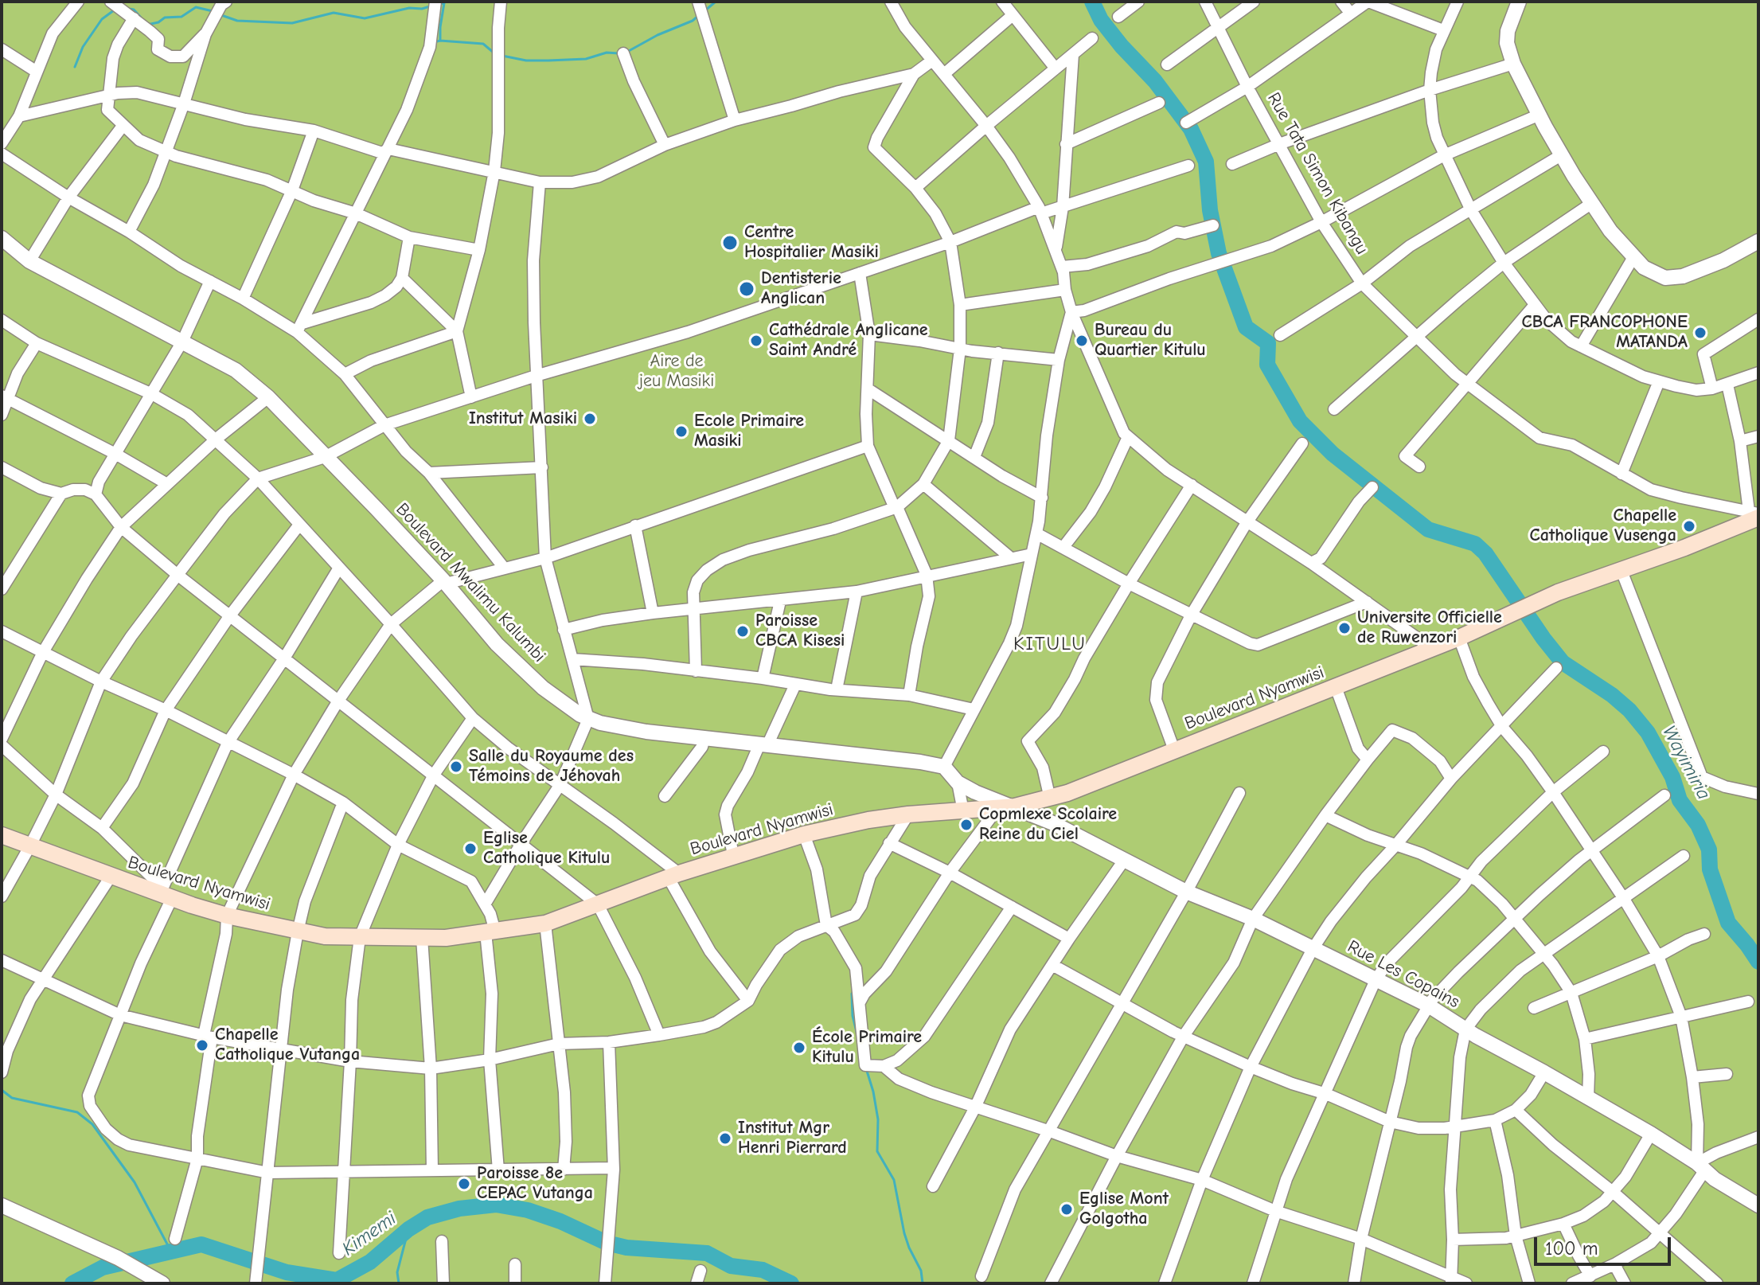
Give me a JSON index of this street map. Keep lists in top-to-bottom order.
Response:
{
  "streets": {
    "main road": ["Boulevard Nyamwisi"],
    "street": ["Rue Tata Simon Kibangu", "Boulevard Mwalimu Kalumbi", "Rue Les Copains"]
  },
  "crossings": [
    ["Rue Tata Simon Kibangu", "Boulevard Nyamwisi"],
    ["Boulevard Nyamwisi", "Rue Les Copains"]
  ],
  "districts": ["KITULU"],
  "water": ["Wayimiria", "Kimemi"],
  "parks": ["Aire de jeu Masiki"],
  "places": [
    "Centre Hospitalier Masiki",
    "Dentisterie Anglican",
    "CBCA FRANCOPHONE MATANDA",
    "Cathédrale Anglicane Saint André",
    "Bureau du Quartier Kitulu",
    "Institut Masiki",
    "Ecole Primaire Masiki",
    "Chapelle Catholique Vusenga",
    "Universite Officielle de Ruwenzori",
    "Paroisse CBCA Kisesi",
    "Salle du Royaume des Témoins de Jéhovah",
    "Copmlexe Scolaire Reine du Ciel",
    "Eglise Catholique Kitulu",
    "Chapelle Catholique Vutanga",
    "École Primaire Kitulu",
    "Institut Mgr Henri Pierrard",
    "Paroisse 8e CEPAC Vutanga",
    "Eglise Mont Golgotha"
  ],
  "scale_bar": "100 m"
}
